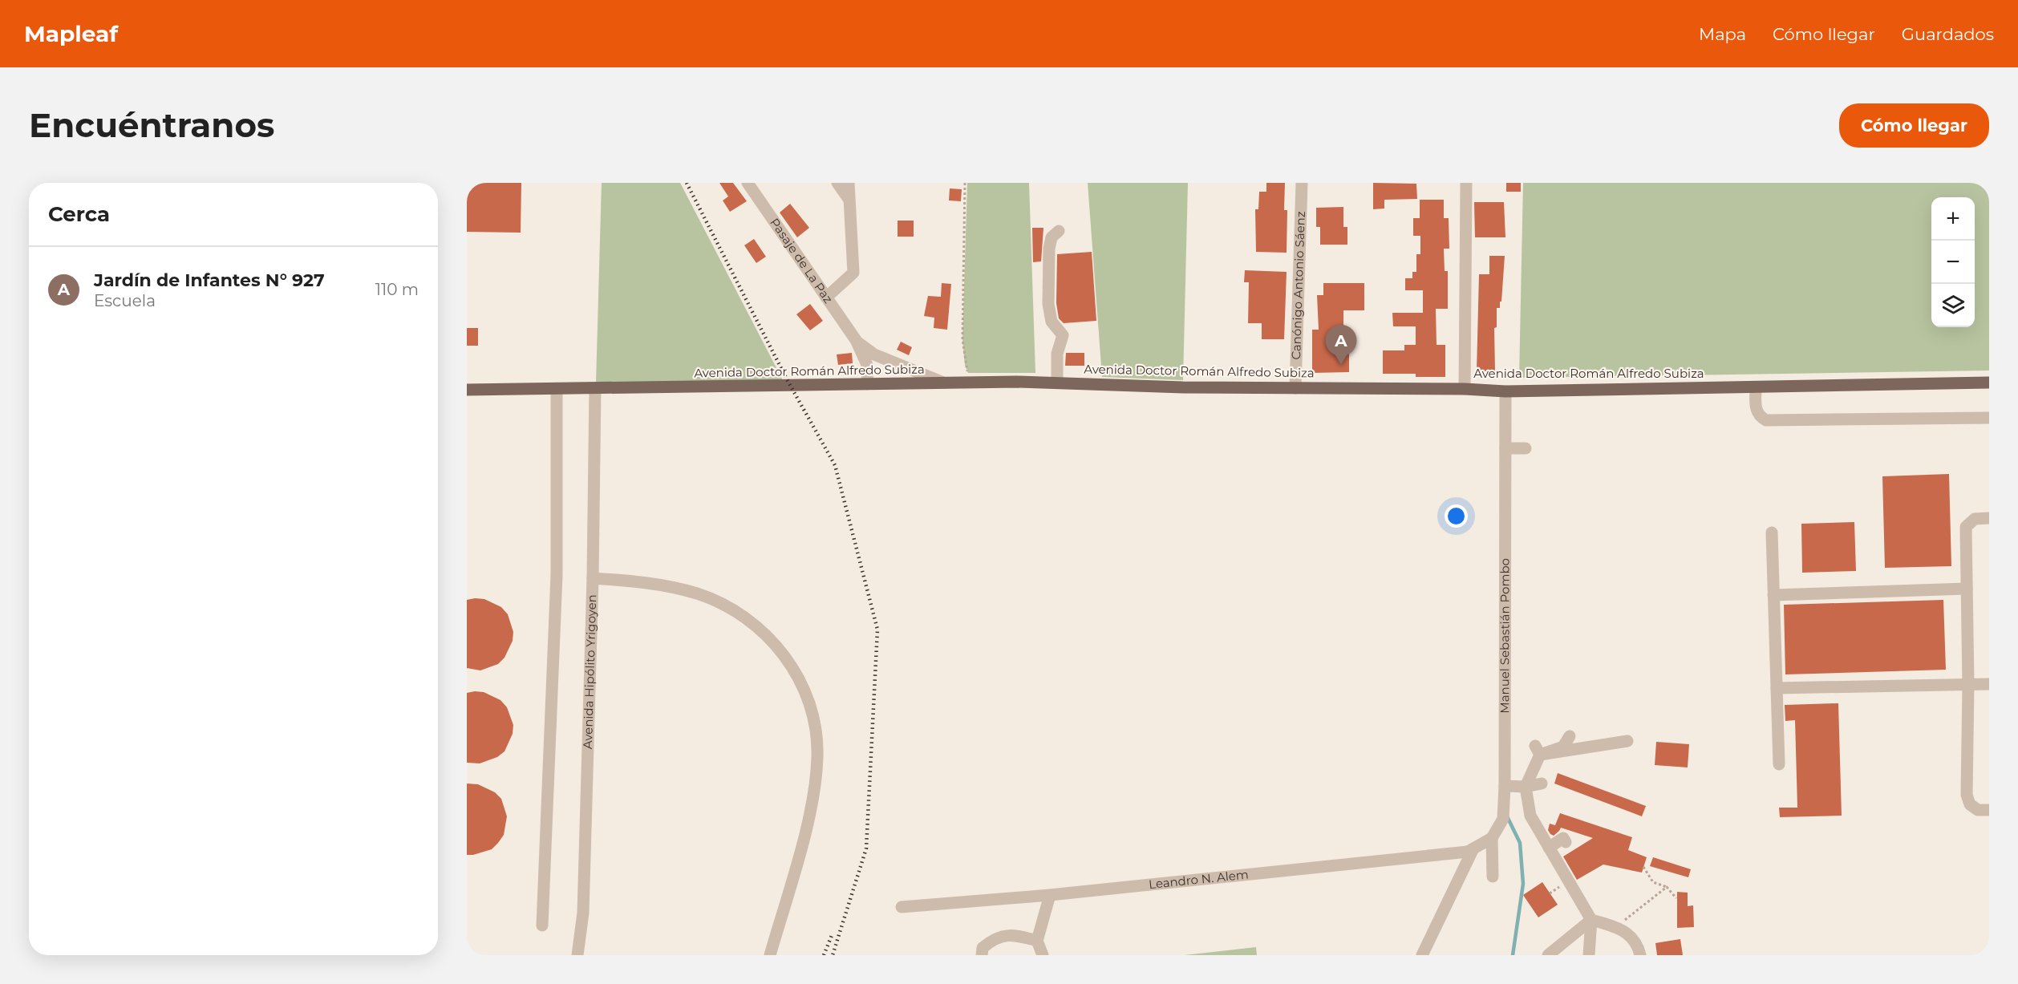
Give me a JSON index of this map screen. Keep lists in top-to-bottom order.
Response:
{
  "streets": {
    "main road": ["Avenida Doctor Román Alfredo Subiza"],
    "street": [
      "Pasaje de La Paz",
      "Canónigo Antonio Sáenz",
      "Manuel Sebastián Pombo",
      "Avenida Hipólito Yrigoyen",
      "Leandro N. Alem"
    ]
  },
  "crossings": [
    ["Pasaje de La Paz", "Avenida Doctor Román Alfredo Subiza"],
    ["Canónigo Antonio Sáenz", "Avenida Doctor Román Alfredo Subiza"],
    ["Avenida Doctor Román Alfredo Subiza", "Manuel Sebastián Pombo"],
    ["Avenida Doctor Román Alfredo Subiza", "Avenida Hipólito Yrigoyen"],
    ["Manuel Sebastián Pombo", "Leandro N. Alem"]
  ],
  "page": {
    "header": "Mapleaf",
    "nav": ["Mapa", "Cómo llegar", "Guardados"],
    "buttons": "Cómo llegar",
    "title": "Encuéntranos",
    "heading": "Cerca",
    "map_buttons": ["+", "−"],
    "list": [
      {
        "mark": "A",
        "name": "Jardín de Infantes N° 927",
        "note": "Escuela",
        "value": "110 m"
      }
    ],
    "pins": "A"
  }
}
